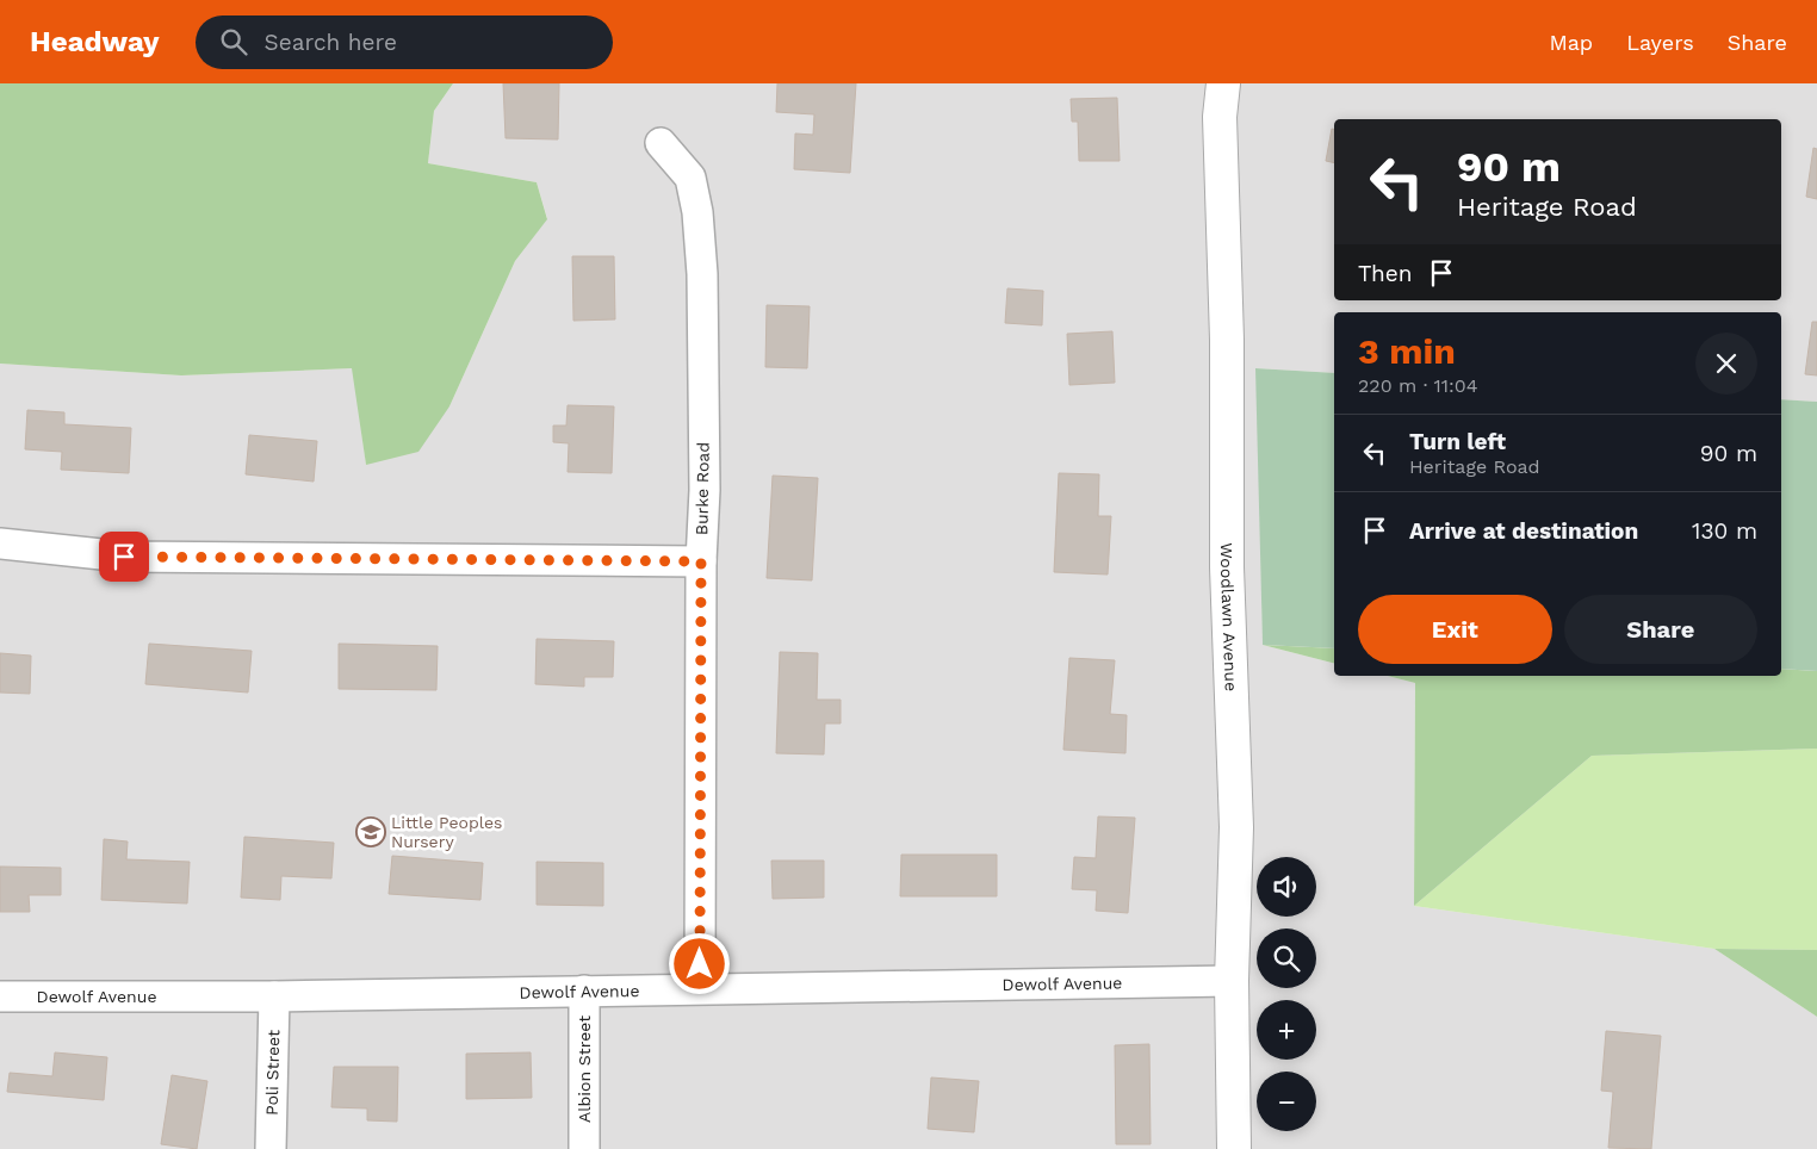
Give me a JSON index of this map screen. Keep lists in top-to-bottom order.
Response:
{
  "streets": {
    "street": [
      "Burke Road",
      "Woodlawn Avenue",
      "Dewolf Avenue",
      "Albion Street",
      "Poli Street"
    ]
  },
  "crossings": [
    ["Burke Road", "Dewolf Avenue"],
    ["Woodlawn Avenue", "Dewolf Avenue"],
    ["Dewolf Avenue", "Albion Street"],
    ["Dewolf Avenue", "Poli Street"]
  ],
  "places": {
    "school or university": ["Little Peoples Nursery"]
  },
  "page": {
    "header": "Headway",
    "search": "Search here",
    "nav": ["Map", "Layers", "Share"],
    "turn": ["90 m", "Heritage Road"],
    "then": "Then",
    "heading": ["3 min", "220 m · 11:04"],
    "list": [
      {
        "name": "Turn left",
        "note": "Heritage Road",
        "value": "90 m"
      },
      {
        "name": "Arrive at destination",
        "value": "130 m"
      }
    ],
    "buttons": ["Exit", "Share"],
    "map_buttons": ["+", "−"]
  }
}
